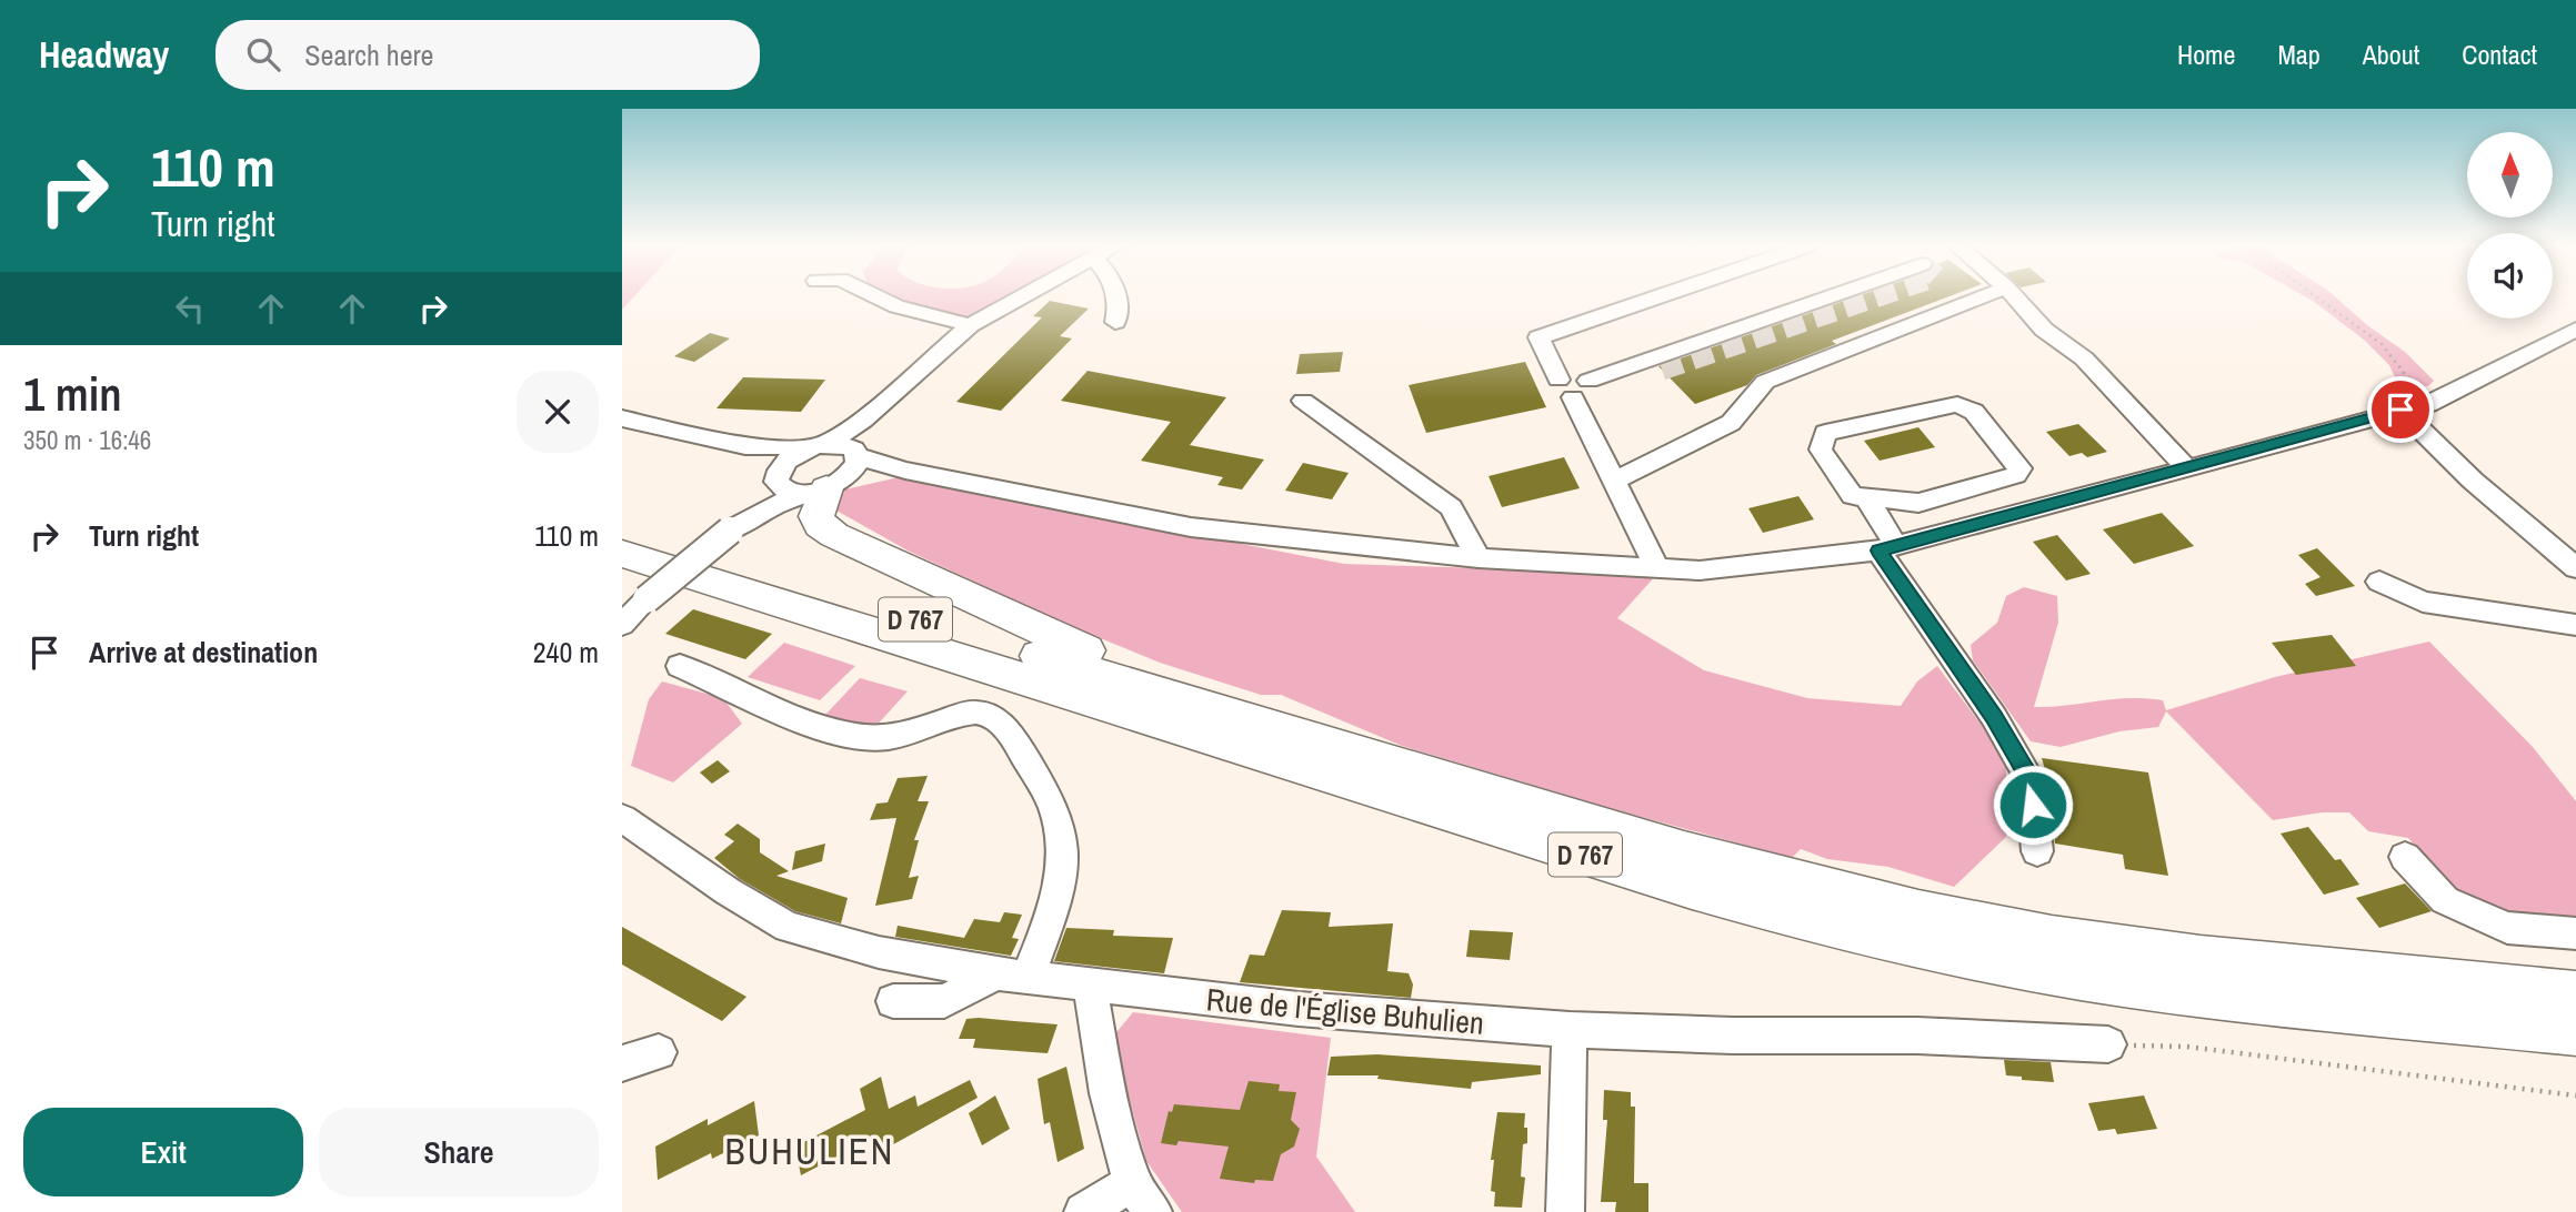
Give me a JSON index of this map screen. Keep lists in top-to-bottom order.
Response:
{
  "streets": {
    "highway": ["D 767"],
    "street": ["Rue de l'Église Buhulien"]
  },
  "districts": ["BUHULIEN"],
  "north": "top",
  "page": {
    "header": "Headway",
    "search": "Search here",
    "nav": [
      "Home",
      "Map",
      "About",
      "Contact"
    ],
    "turn": ["110 m", "Turn right"],
    "heading": ["1 min", "350 m · 16:46"],
    "list": [
      {
        "name": "Turn right",
        "value": "110 m"
      },
      {
        "name": "Arrive at destination",
        "value": "240 m"
      }
    ],
    "buttons": ["Exit", "Share"]
  }
}
